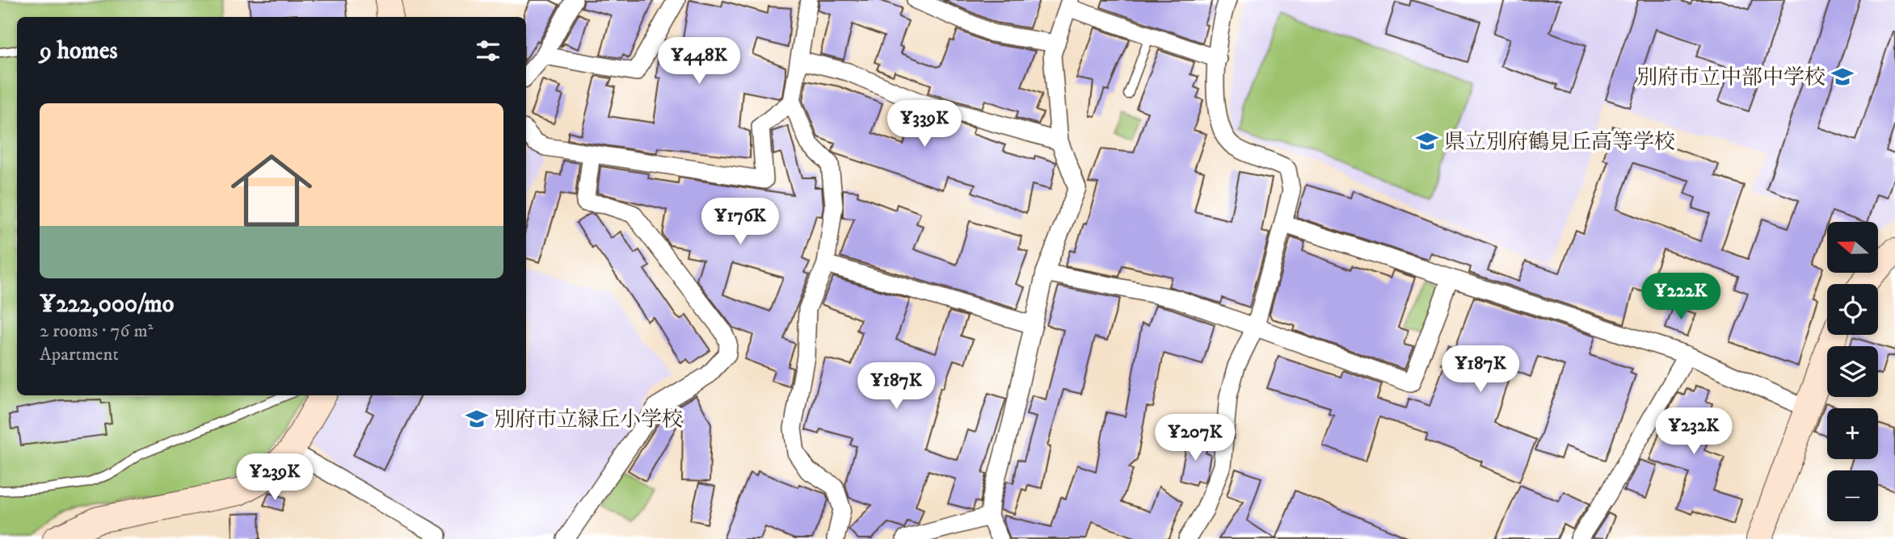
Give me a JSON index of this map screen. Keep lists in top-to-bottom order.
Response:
{
  "places": {
    "school or university": ["別府市立中部中学校", "県立別府鶴見丘高等学校", "別府市立緑丘小学校"]
  },
  "north": "left",
  "page": {
    "heading": "9 homes",
    "price": [
      "¥448K",
      "¥339K",
      "¥176K",
      "¥222K",
      "¥187K",
      "¥187K",
      "¥232K",
      "¥207K",
      "¥239K"
    ],
    "list": [
      {
        "name": "¥222,000/mo",
        "note": "2 rooms · 76 m² · Apartment"
      }
    ],
    "map_buttons": ["+", "−"]
  }
}
